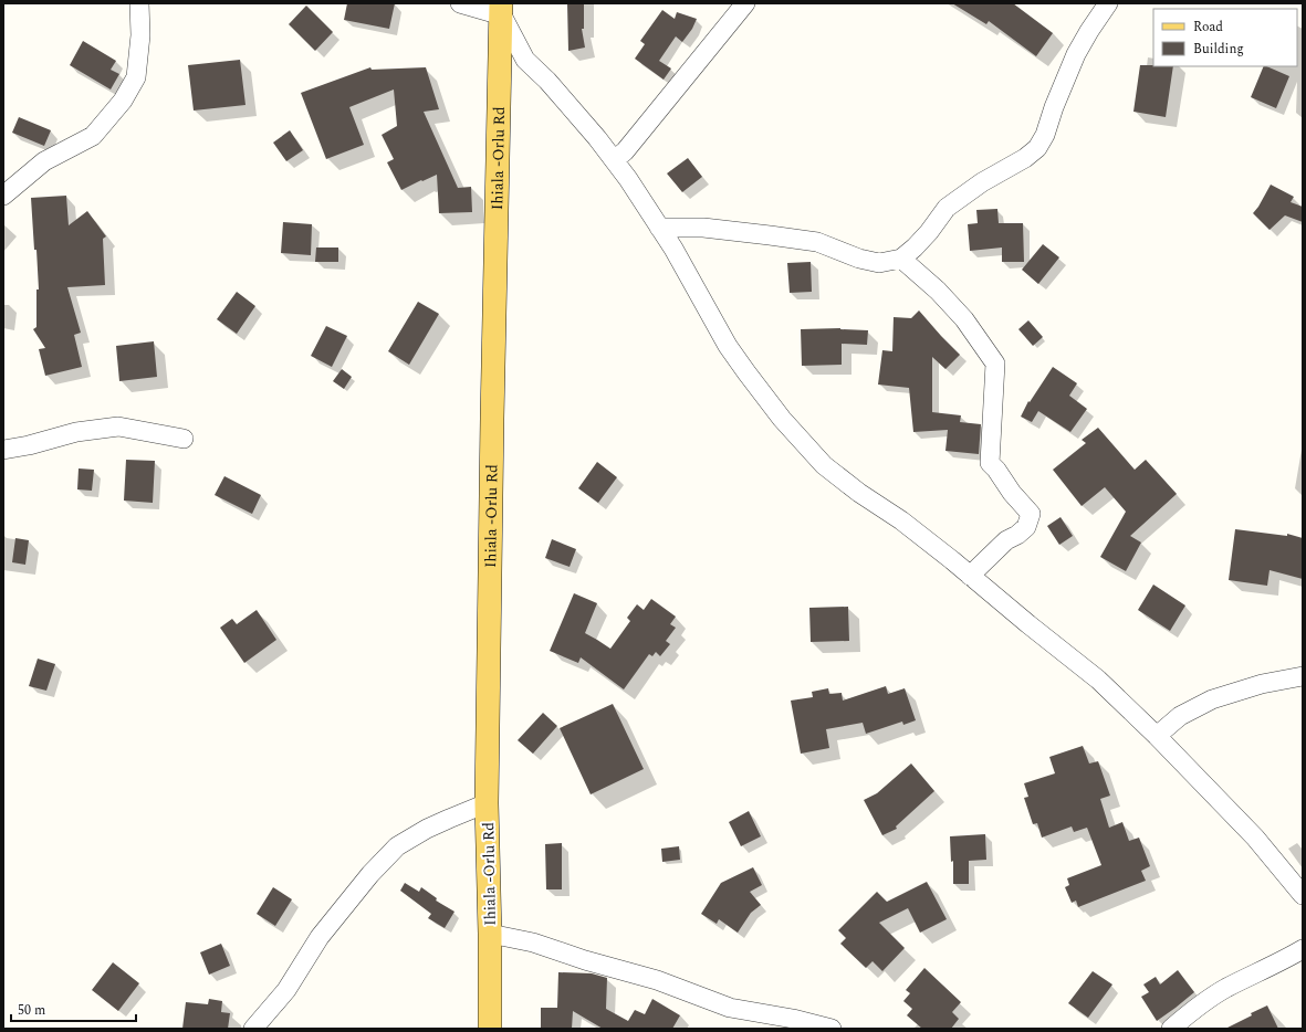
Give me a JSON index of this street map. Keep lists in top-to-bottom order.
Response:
{
  "streets": {
    "main road": ["Ihiala -Orlu Rd"]
  },
  "legend": ["Road", "Building"],
  "scale_bar": "50 m"
}
